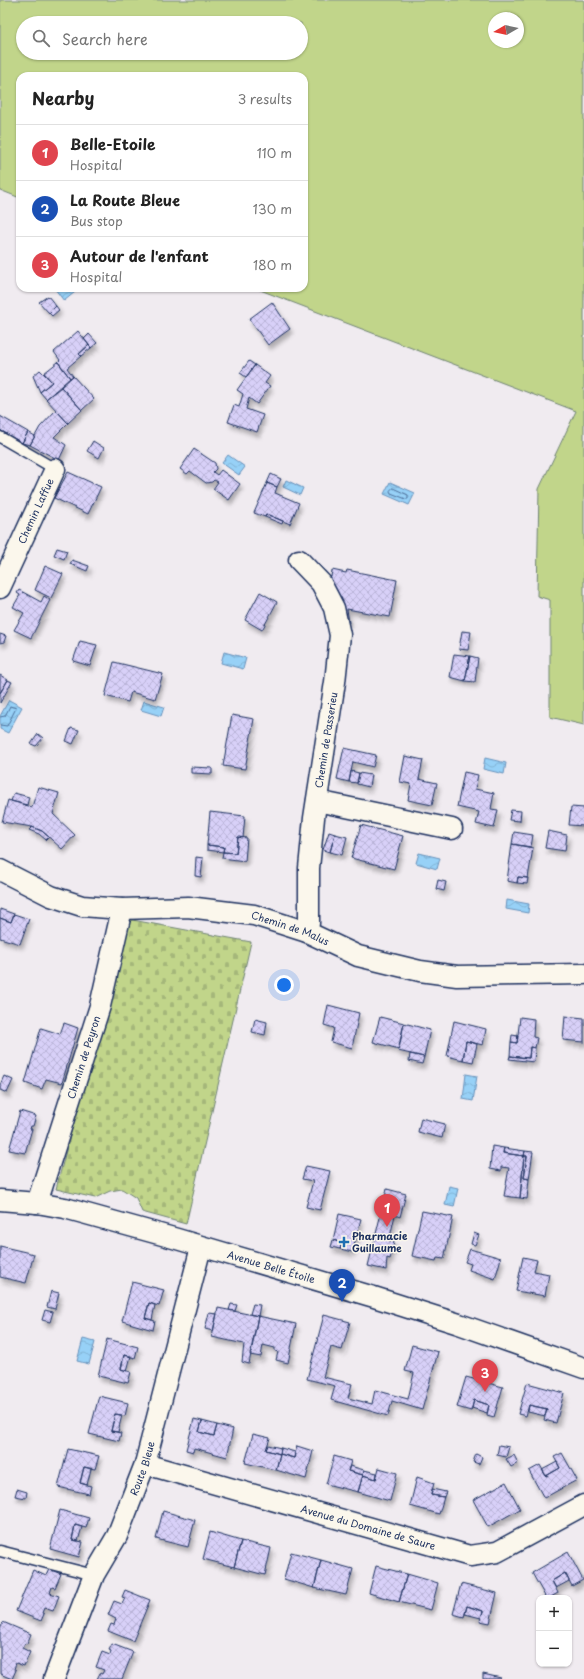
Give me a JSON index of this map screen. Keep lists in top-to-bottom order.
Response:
{
  "streets": {
    "street": [
      "Chemin Laffue",
      "Chemin de Passerieu",
      "Chemin de Malus",
      "Chemin de Peyron",
      "Avenue Belle Étoile",
      "Route Bleue",
      "Avenue du Domaine de Saure"
    ]
  },
  "crossings": [
    ["Chemin de Passerieu", "Chemin de Malus"],
    ["Chemin de Malus", "Chemin de Peyron"],
    ["Chemin de Peyron", "Avenue Belle Étoile"],
    ["Avenue Belle Étoile", "Route Bleue"],
    ["Route Bleue", "Avenue du Domaine de Saure"]
  ],
  "places": {
    "health": ["Pharmacie Guillaume"]
  },
  "north": "left",
  "page": {
    "search": "Search here",
    "heading": ["Nearby", "3 results"],
    "list": [
      {
        "mark": "1",
        "name": "Belle-Etoile",
        "note": "Hospital",
        "value": "110 m"
      },
      {
        "mark": "2",
        "name": "La Route Bleue",
        "note": "Bus stop",
        "value": "130 m"
      },
      {
        "mark": "3",
        "name": "Autour de l'enfant",
        "note": "Hospital",
        "value": "180 m"
      }
    ],
    "pins": ["1", "2", "3"],
    "map_buttons": ["+", "−"]
  }
}
